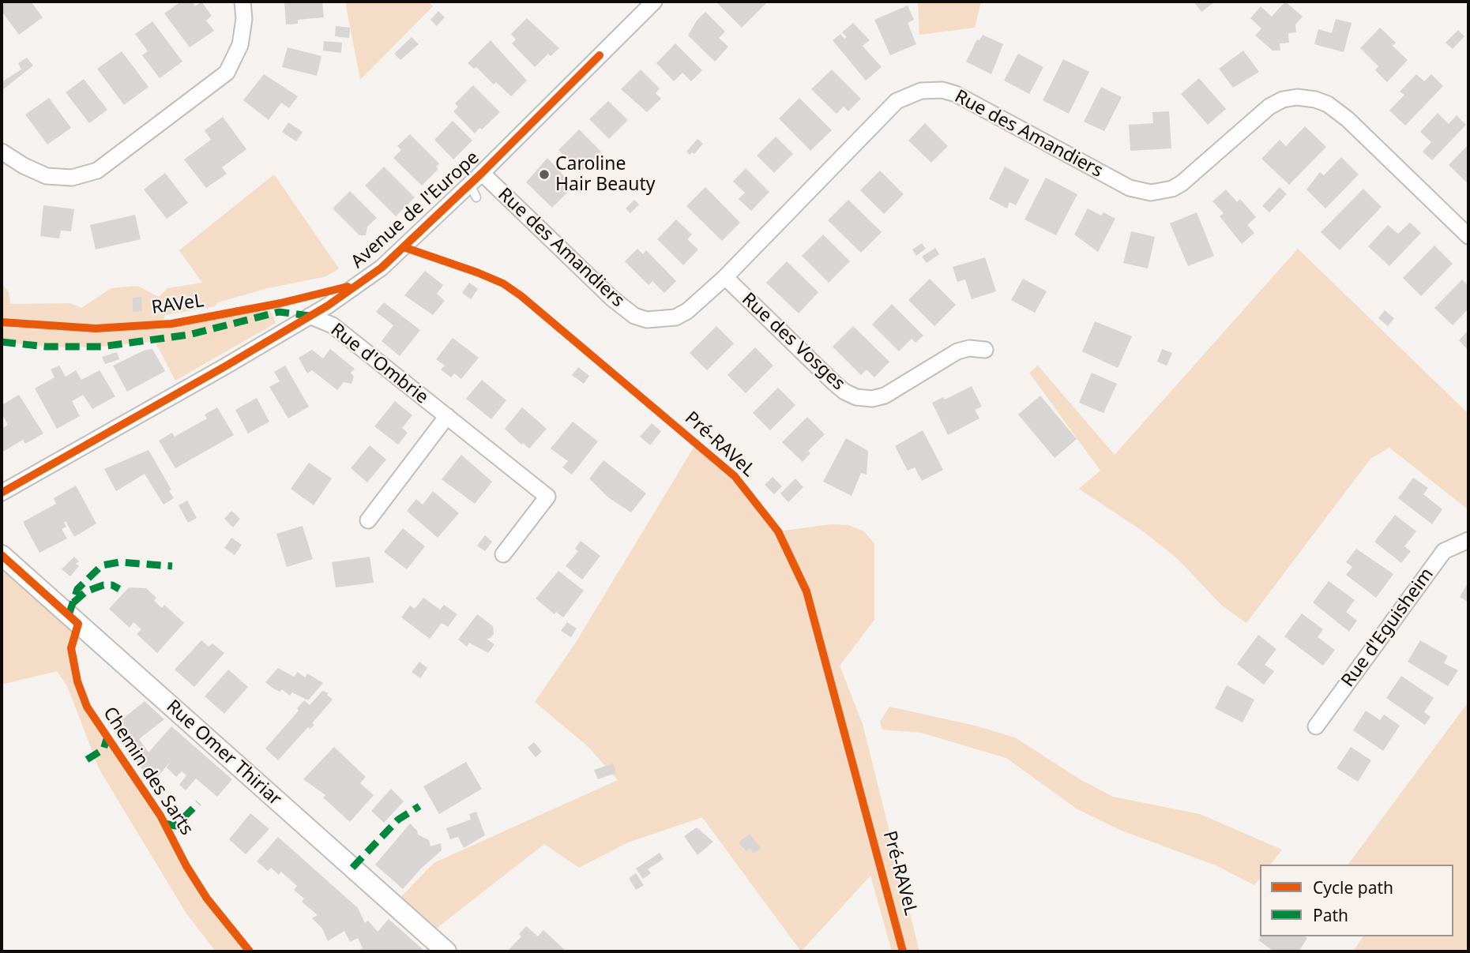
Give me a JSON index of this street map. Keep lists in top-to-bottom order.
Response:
{
  "streets": {
    "street": [
      "Rue des Amandiers",
      "Avenue de l'Europe",
      "Rue des Vosges",
      "Rue d'Ombrie",
      "Rue d'Eguisheim",
      "Rue Omer Thiriar"
    ],
    "cycle path": ["RAVeL", "Pré-RAVeL", "Chemin des Sarts"]
  },
  "crossings": [
    ["Rue des Amandiers", "Avenue de l'Europe"],
    ["Rue des Amandiers", "Rue des Vosges"],
    ["Avenue de l'Europe", "Rue d'Ombrie"]
  ],
  "places": ["Caroline Hair Beauty"],
  "legend": ["Cycle path", "Path"]
}
